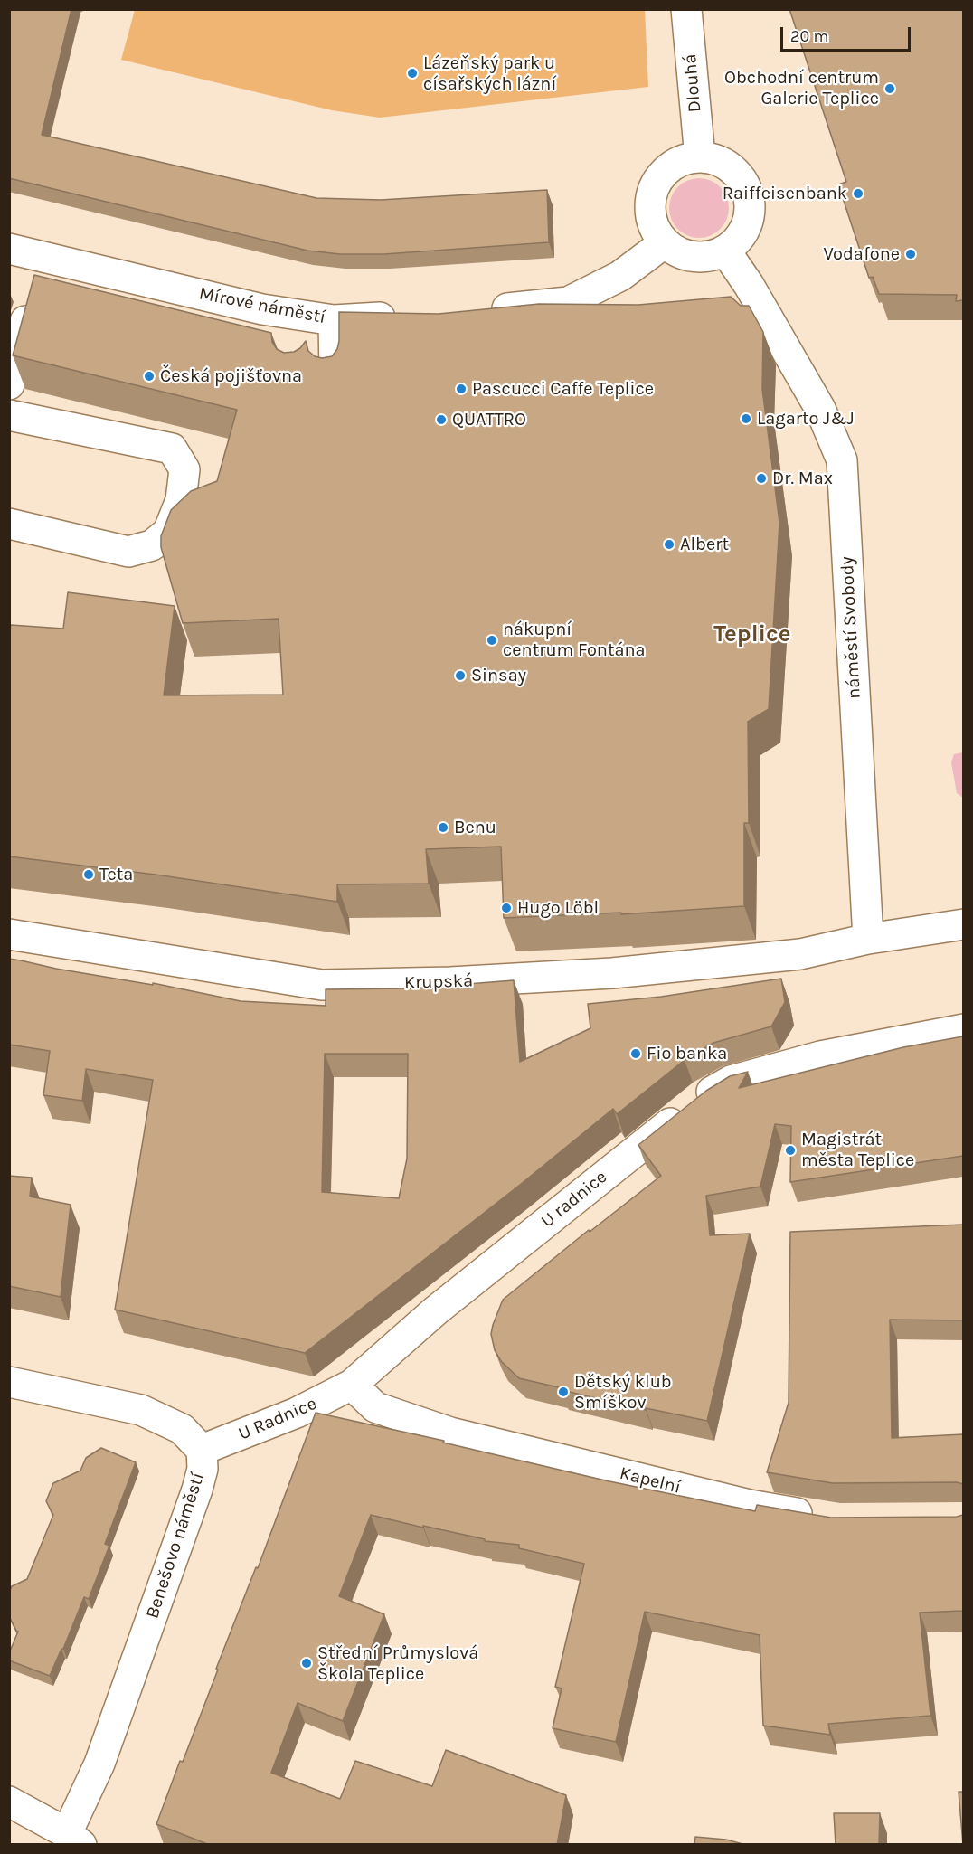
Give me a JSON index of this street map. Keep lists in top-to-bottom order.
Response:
{
  "streets": {
    "street": [
      "Dlouhá",
      "Mírové náměstí",
      "náměstí Svobody",
      "Krupská",
      "U radnice",
      "U Radnice",
      "Kapelní",
      "Benešovo náměstí"
    ]
  },
  "crossings": [
    ["Dlouhá", "náměstí Svobody"],
    ["náměstí Svobody", "Krupská"],
    ["U radnice", "U Radnice"],
    ["U radnice", "Kapelní"],
    ["U Radnice", "Kapelní"],
    ["U Radnice", "Benešovo náměstí"]
  ],
  "districts": ["Teplice"],
  "places": [
    "Lázeňský park u císařských lázní",
    "Obchodní centrum Galerie Teplice",
    "Raiffeisenbank",
    "Vodafone",
    "Česká pojišťovna",
    "Pascucci Caffe Teplice",
    "Lagarto J&J",
    "QUATTRO",
    "Dr. Max",
    "Albert",
    "nákupní centrum Fontána",
    "Sinsay",
    "Benu",
    "Teta",
    "Hugo Löbl",
    "Fio banka",
    "Magistrát města Teplice",
    "Dětský klub Smíškov",
    "Střední Průmyslová Škola Teplice"
  ],
  "scale_bar": "20 m"
}
